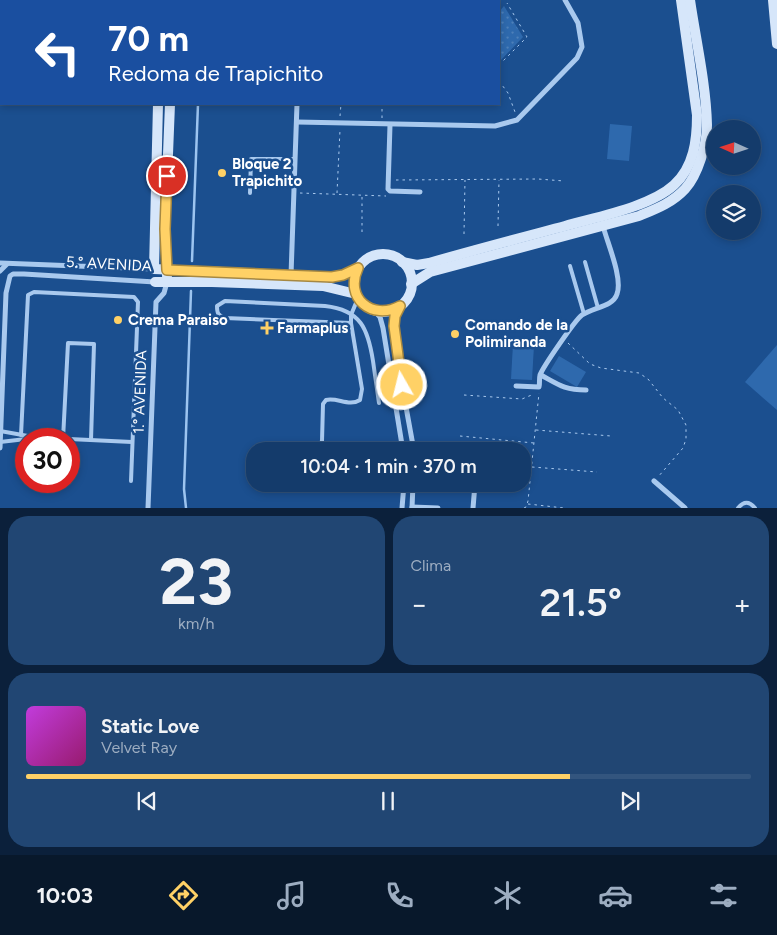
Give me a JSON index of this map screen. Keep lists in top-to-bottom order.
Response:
{
  "streets": {
    "street": ["5.° AVENIDA", "1.° AVENIDA"]
  },
  "crossings": [
    ["5.° AVENIDA", "1.° AVENIDA"]
  ],
  "places": {
    "other": ["Bloque 2 Trapichito", "Crema Paraiso", "Comando de la Polimiranda"],
    "health": ["Farmaplus"]
  },
  "north": "left",
  "page": {
    "turn": ["70 m", "Redoma de Trapichito"],
    "limit": "30",
    "trip": "10:04 · 1 min · 370 m",
    "tile": [
      ["23", "km/h"],
      "Clima"
    ],
    "heat": ["−", "21.5°", "+"],
    "song": ["Static Love", "Velvet Ray"],
    "tabs": "10:03"
  }
}
